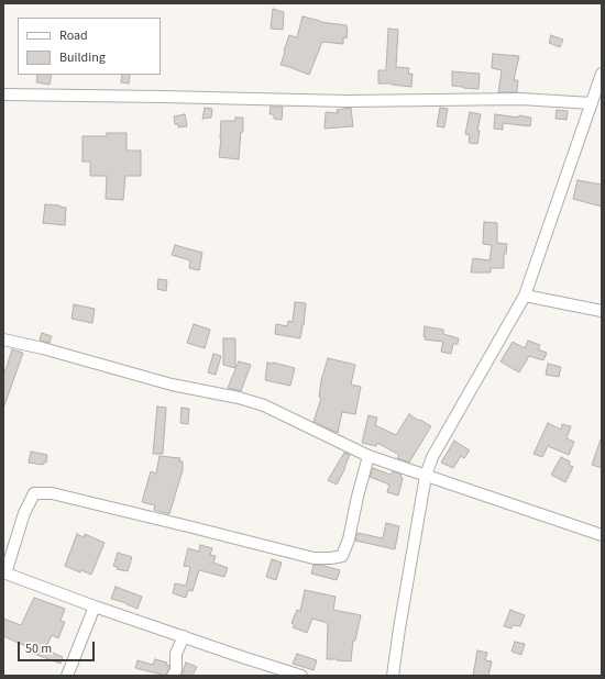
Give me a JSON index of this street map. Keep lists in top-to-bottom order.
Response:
{
  "legend": ["Road", "Building"],
  "scale_bar": "50 m"
}
